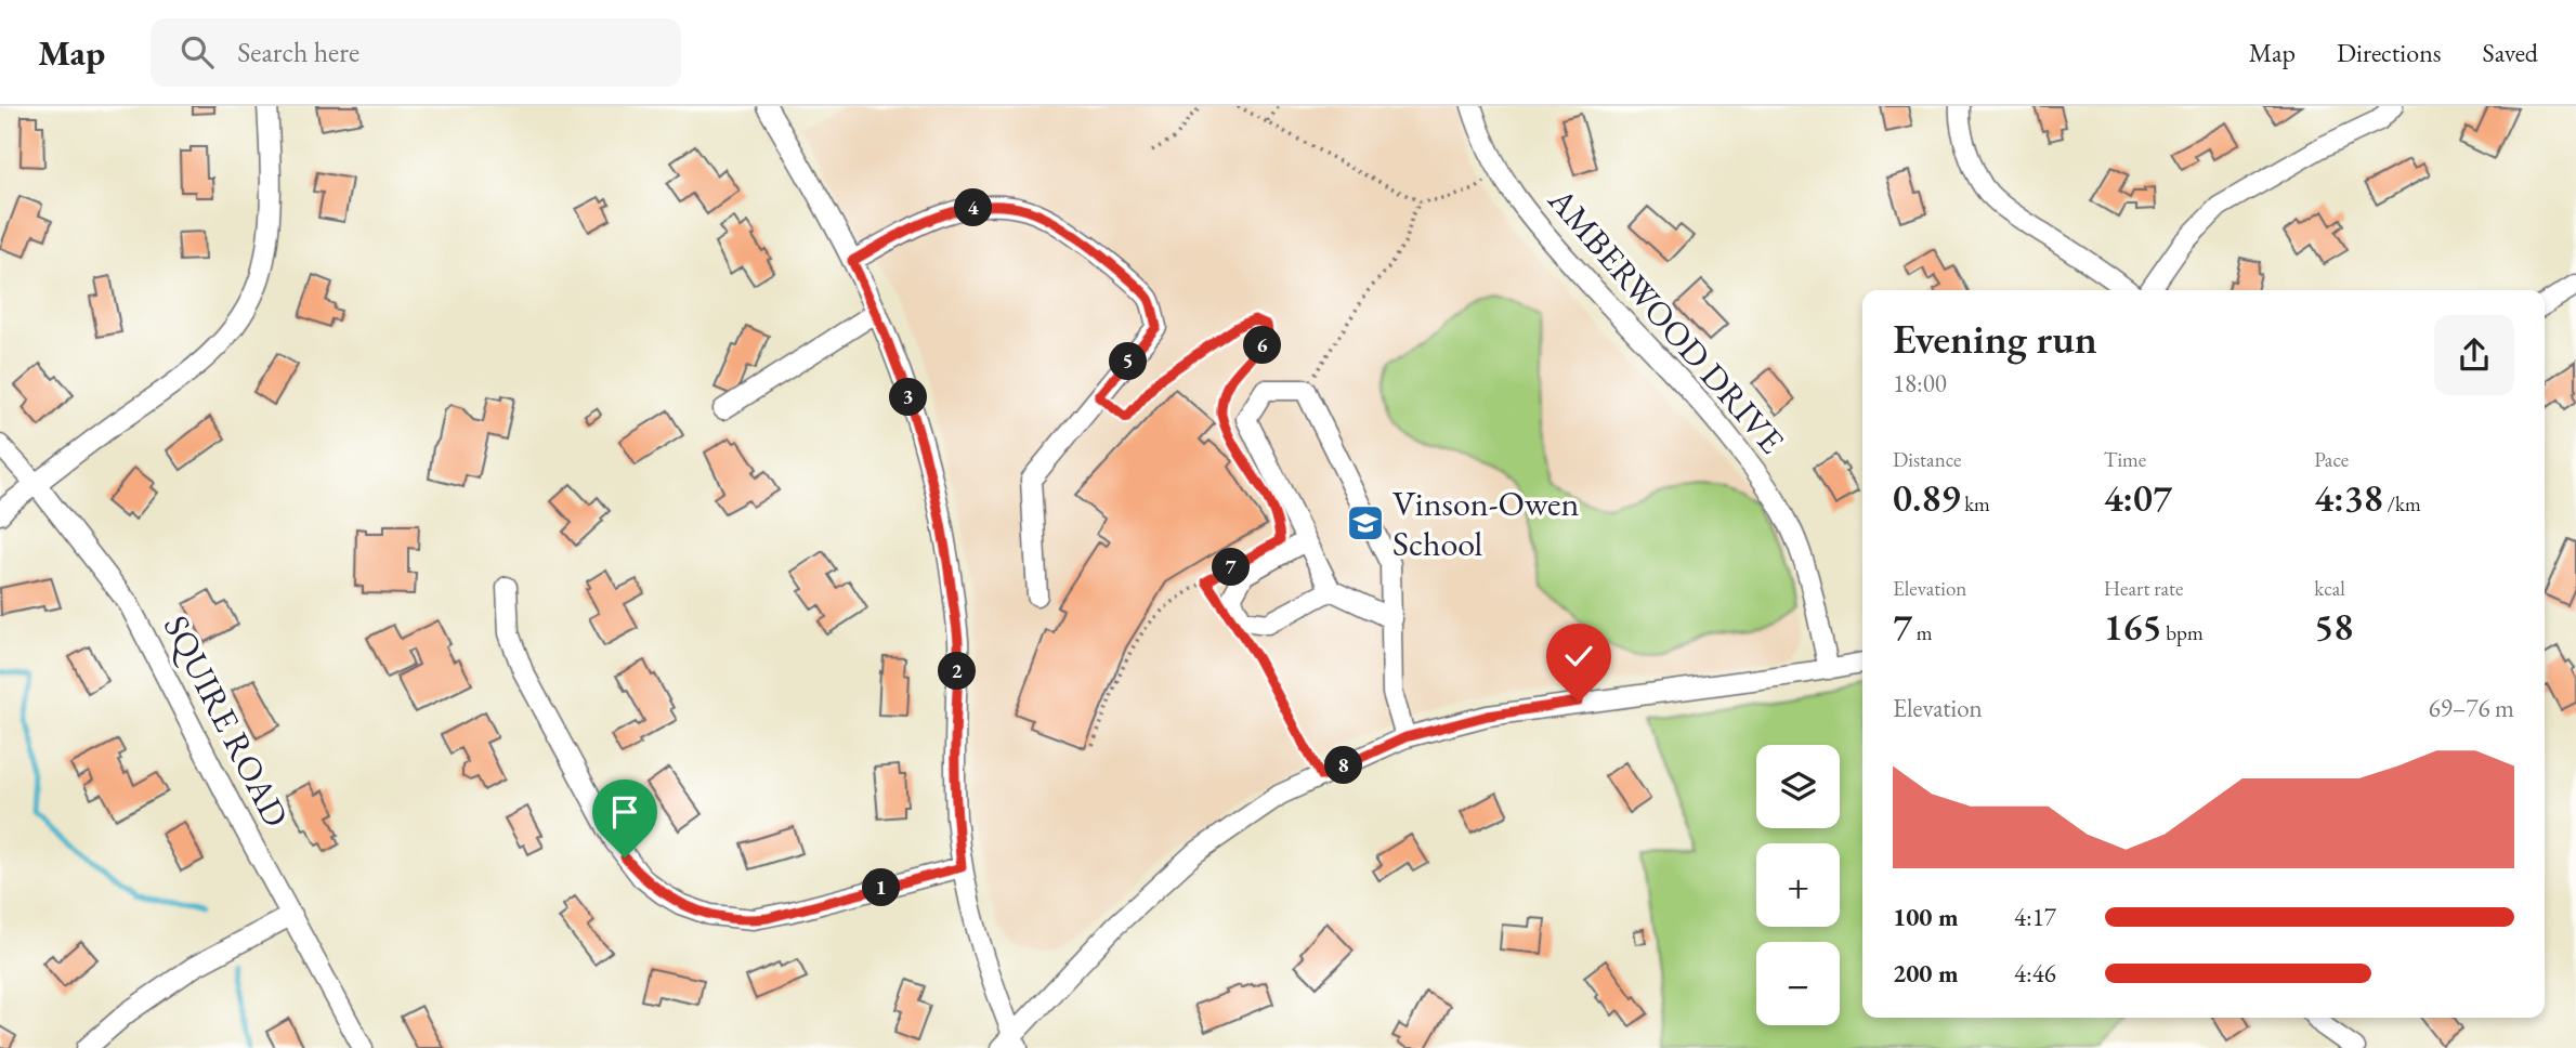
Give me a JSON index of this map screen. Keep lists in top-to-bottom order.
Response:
{
  "streets": {
    "street": ["AMBERWOOD DRIVE", "SQUIRE ROAD"]
  },
  "places": {
    "school or university": ["Vinson-Owen School"]
  },
  "page": {
    "header": "Map",
    "search": "Search here",
    "nav": ["Map", "Directions", "Saved"],
    "pins": [
      "4",
      "6",
      "5",
      "3",
      "7",
      "2",
      "8",
      "1"
    ],
    "heading": ["Evening run", "18:00"],
    "stats": [
      ["Distance", "0.89 km"],
      ["Time", "4:07"],
      ["Pace", "4:38 /km"],
      ["Elevation", "7 m"],
      ["Heart rate", "165 bpm"],
      ["kcal", "58"]
    ],
    "chart": ["Elevation", "69–76 m"],
    "map_buttons": ["+", "−"],
    "list": [
      {
        "name": "100 m",
        "note": "4:17"
      },
      {
        "name": "200 m",
        "note": "4:46"
      }
    ]
  }
}
